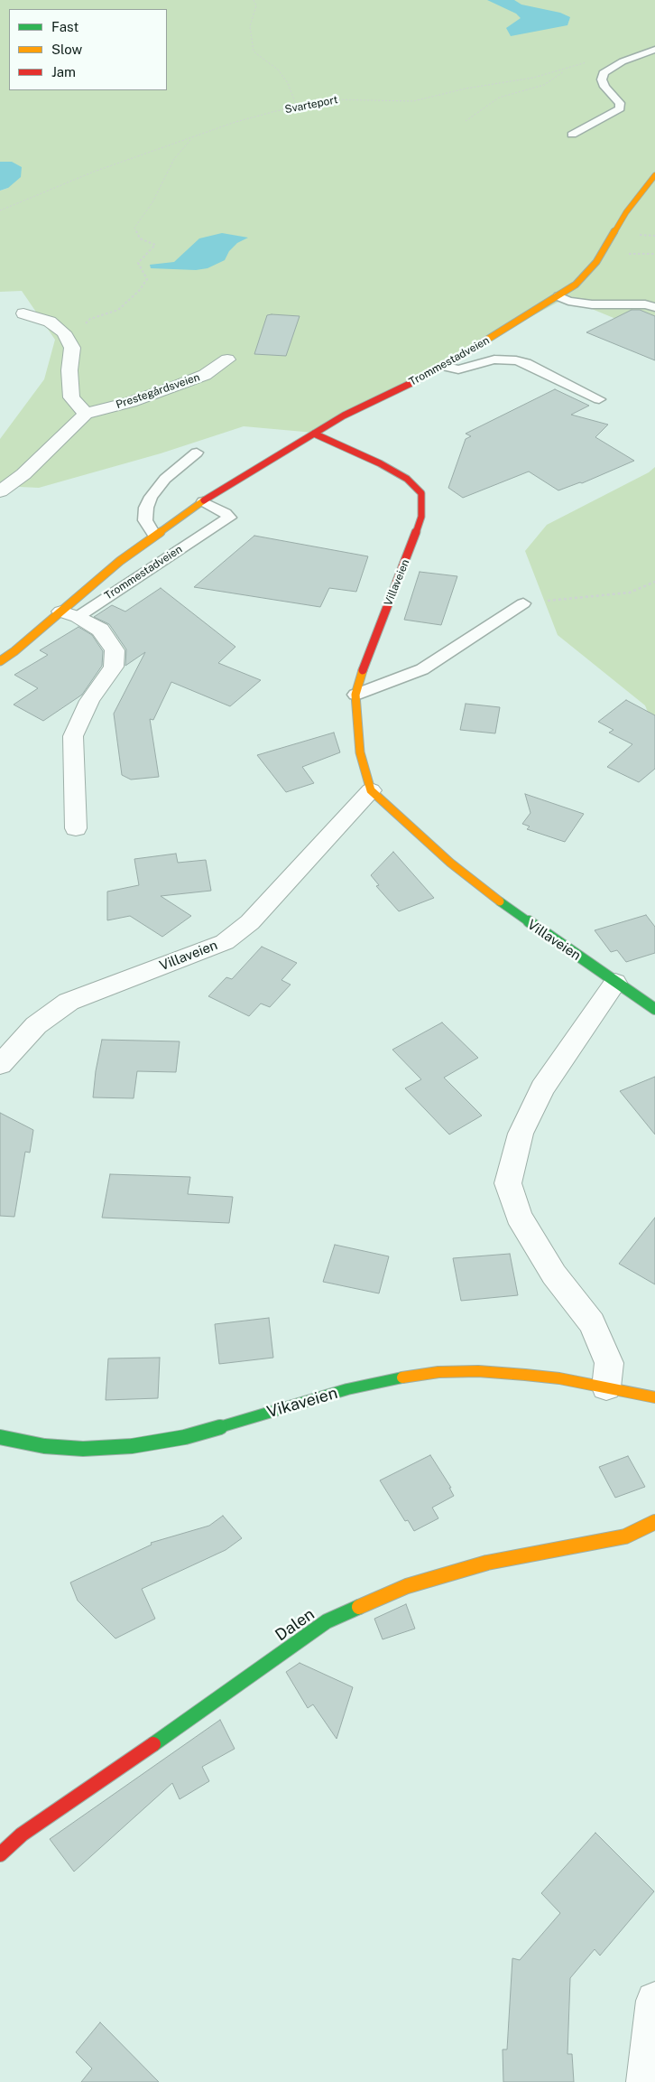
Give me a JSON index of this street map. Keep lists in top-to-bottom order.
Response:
{
  "streets": {
    "main road": [
      "Trommestadveien",
      "Villaveien",
      "Vikaveien",
      "Dalen"
    ],
    "street": ["Prestegårdsveien"],
    "path": ["Svarteport"]
  },
  "crossings": [
    ["Trommestadveien", "Villaveien"]
  ],
  "legend": ["Fast", "Slow", "Jam"]
}
